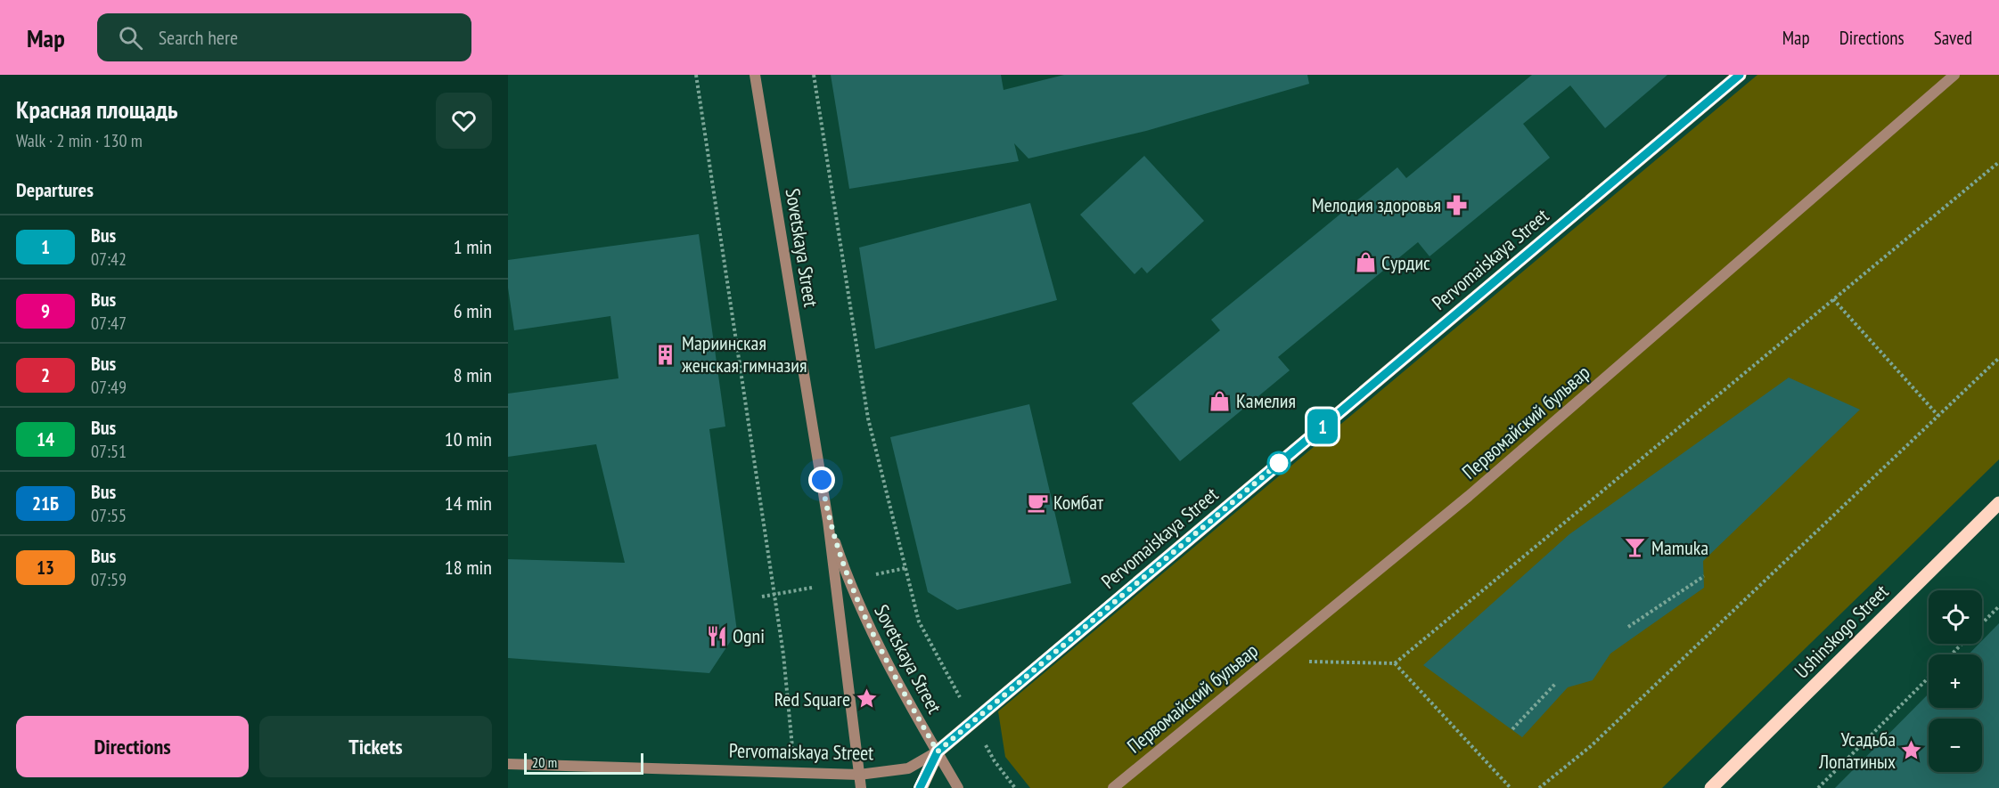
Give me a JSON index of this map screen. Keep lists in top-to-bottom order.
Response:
{
  "streets": {
    "main road": ["Pervomaiskaya Street", "Ushinskogo Street"],
    "street": ["Sovetskaya Street", "Первомайский бульвар"]
  },
  "crossings": [
    ["Sovetskaya Street", "Pervomaiskaya Street"]
  ],
  "places": {
    "pharmacy": ["Мелодия здоровья"],
    "shop": ["Сурдис", "Камелия"],
    "building": ["Мариинская женская гимназия"],
    "cafe": ["Комбат"],
    "bar": ["Mamuka"],
    "restaurant": ["Ogni"],
    "place": ["Red Square", "Усадьба Лопатиных"]
  },
  "lines": ["bus line 1"],
  "scale_bar": "20 m",
  "page": {
    "header": "Map",
    "search": "Search here",
    "nav": ["Map", "Directions", "Saved"],
    "heading": [
      ["Красная площадь", "Walk · 2 min · 130 m"],
      "Departures"
    ],
    "on_map": "1",
    "list": [
      {
        "mark": "1",
        "name": "Bus",
        "note": "07:42",
        "value": "1 min"
      },
      {
        "mark": "9",
        "name": "Bus",
        "note": "07:47",
        "value": "6 min"
      },
      {
        "mark": "2",
        "name": "Bus",
        "note": "07:49",
        "value": "8 min"
      },
      {
        "mark": "14",
        "name": "Bus",
        "note": "07:51",
        "value": "10 min"
      },
      {
        "mark": "21Б",
        "name": "Bus",
        "note": "07:55",
        "value": "14 min"
      },
      {
        "mark": "13",
        "name": "Bus",
        "note": "07:59",
        "value": "18 min"
      }
    ],
    "map_buttons": ["+", "−"],
    "buttons": ["Directions", "Tickets"],
    "scale": "20 m"
  }
}
